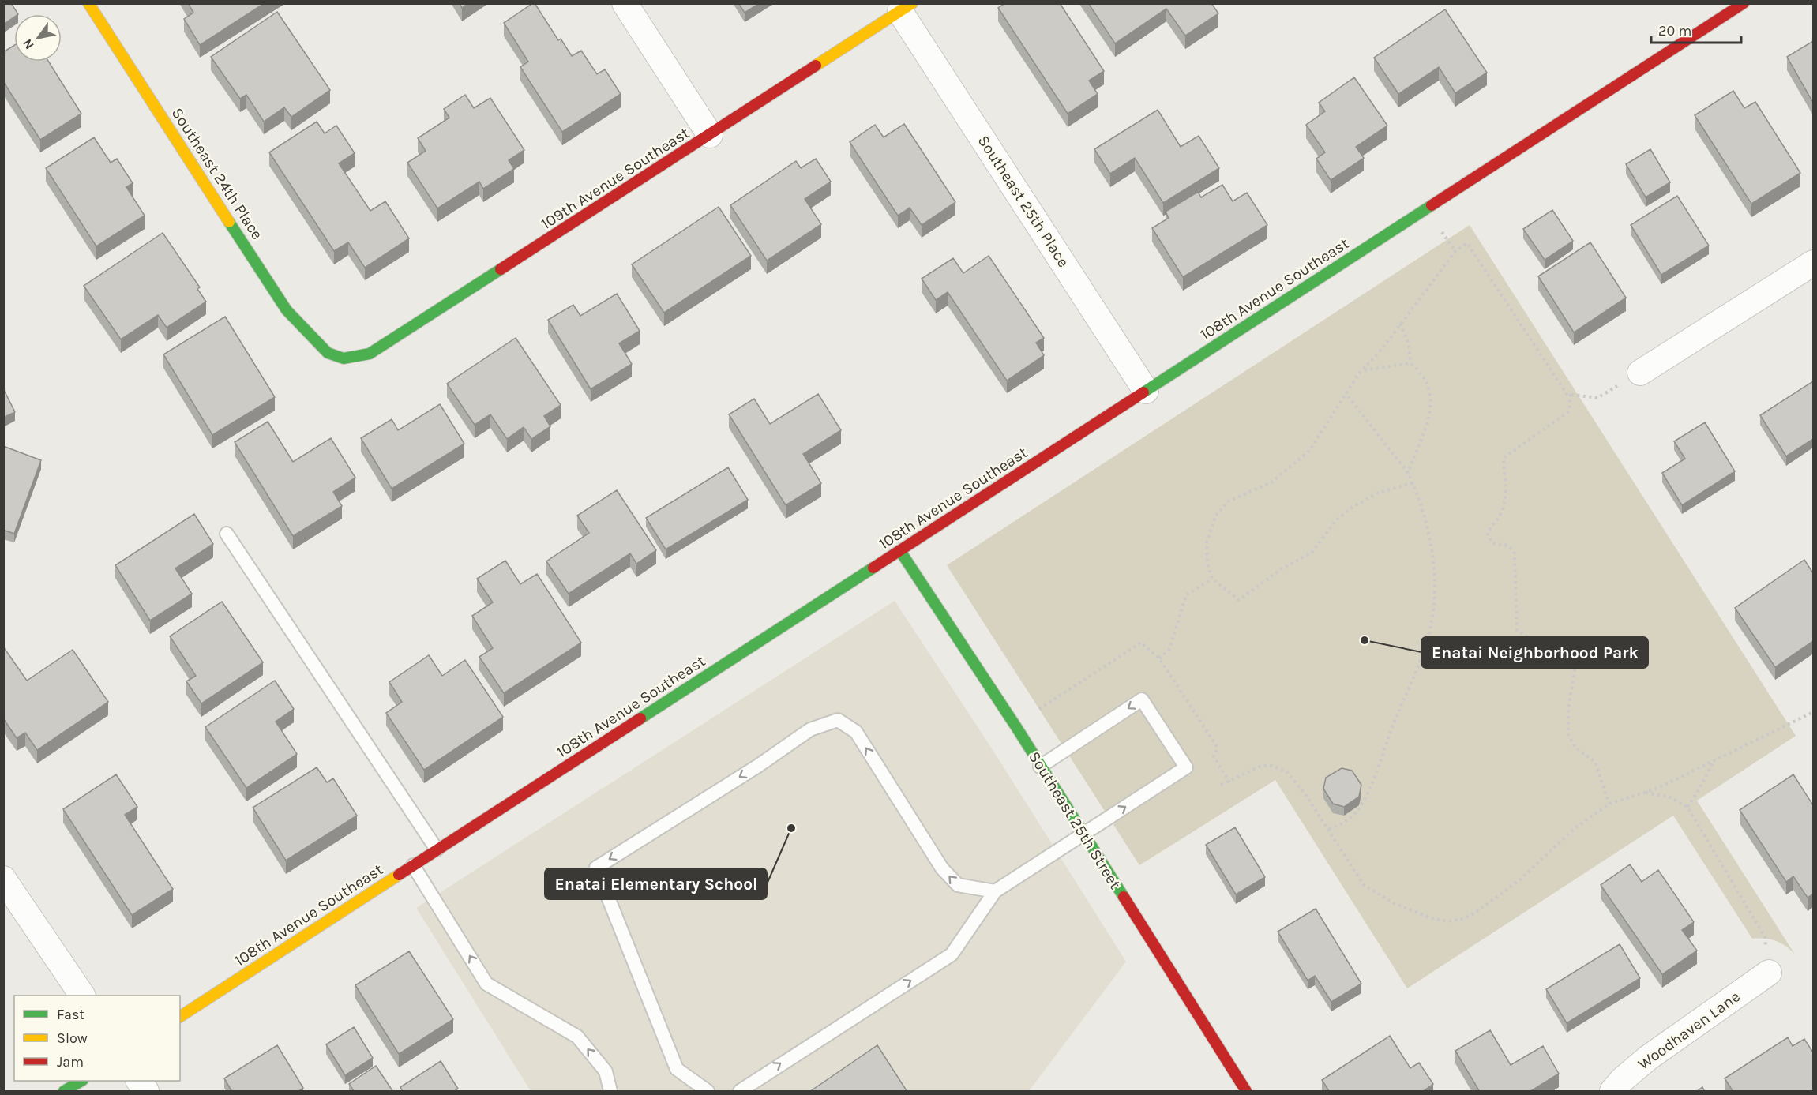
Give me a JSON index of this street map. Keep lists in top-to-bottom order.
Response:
{
  "streets": {
    "street": [
      "Southeast 24th Place",
      "109th Avenue Southeast",
      "Southeast 25th Place",
      "108th Avenue Southeast",
      "Southeast 25th Street",
      "Woodhaven Lane"
    ]
  },
  "crossings": [
    ["Southeast 24th Place", "109th Avenue Southeast"],
    ["109th Avenue Southeast", "Southeast 25th Place"],
    ["Southeast 25th Place", "108th Avenue Southeast"],
    ["108th Avenue Southeast", "Southeast 25th Street"]
  ],
  "places": ["Enatai Neighborhood Park", "Enatai Elementary School"],
  "legend": ["Fast", "Slow", "Jam"],
  "scale_bar": "20 m",
  "north": "bottom left"
}
